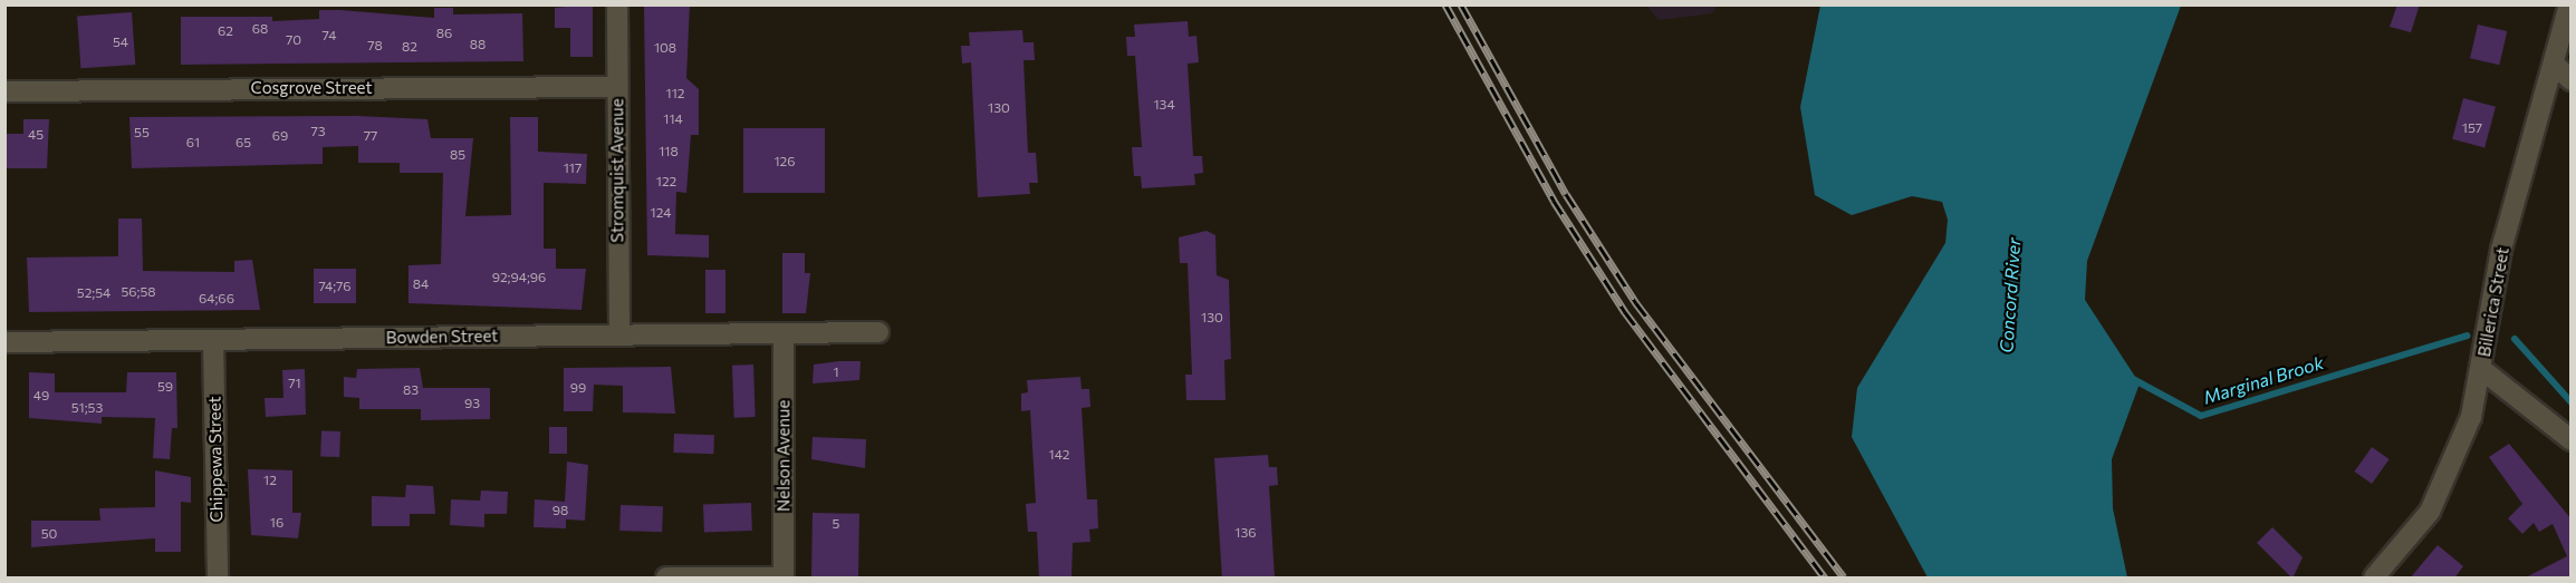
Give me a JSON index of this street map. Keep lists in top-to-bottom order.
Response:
{
  "streets": {
    "street": [
      "Cosgrove Street",
      "Stromquist Avenue",
      "Billerica Street",
      "Bowden Street",
      "Nelson Avenue",
      "Chippewa Street"
    ]
  },
  "crossings": [
    ["Cosgrove Street", "Stromquist Avenue"],
    ["Stromquist Avenue", "Bowden Street"],
    ["Bowden Street", "Nelson Avenue"],
    ["Bowden Street", "Chippewa Street"]
  ],
  "water": ["Concord River", "Marginal Brook"],
  "house_numbers": [
    "68",
    "62",
    "86",
    "74",
    "70",
    "54",
    "88",
    "78",
    "82",
    "108",
    "112",
    "134",
    "130",
    "114",
    "157",
    "73",
    "55",
    "45",
    "69",
    "77",
    "61",
    "65",
    "118",
    "85",
    "126",
    "117",
    "122",
    "124",
    "92;94;96",
    "84",
    "74;76",
    "56;58",
    "52;54",
    "64;66",
    "130",
    "1",
    "71",
    "59",
    "99",
    "83",
    "49",
    "93",
    "51;53",
    "142",
    "12",
    "98",
    "16",
    "5",
    "136",
    "50"
  ]
}
